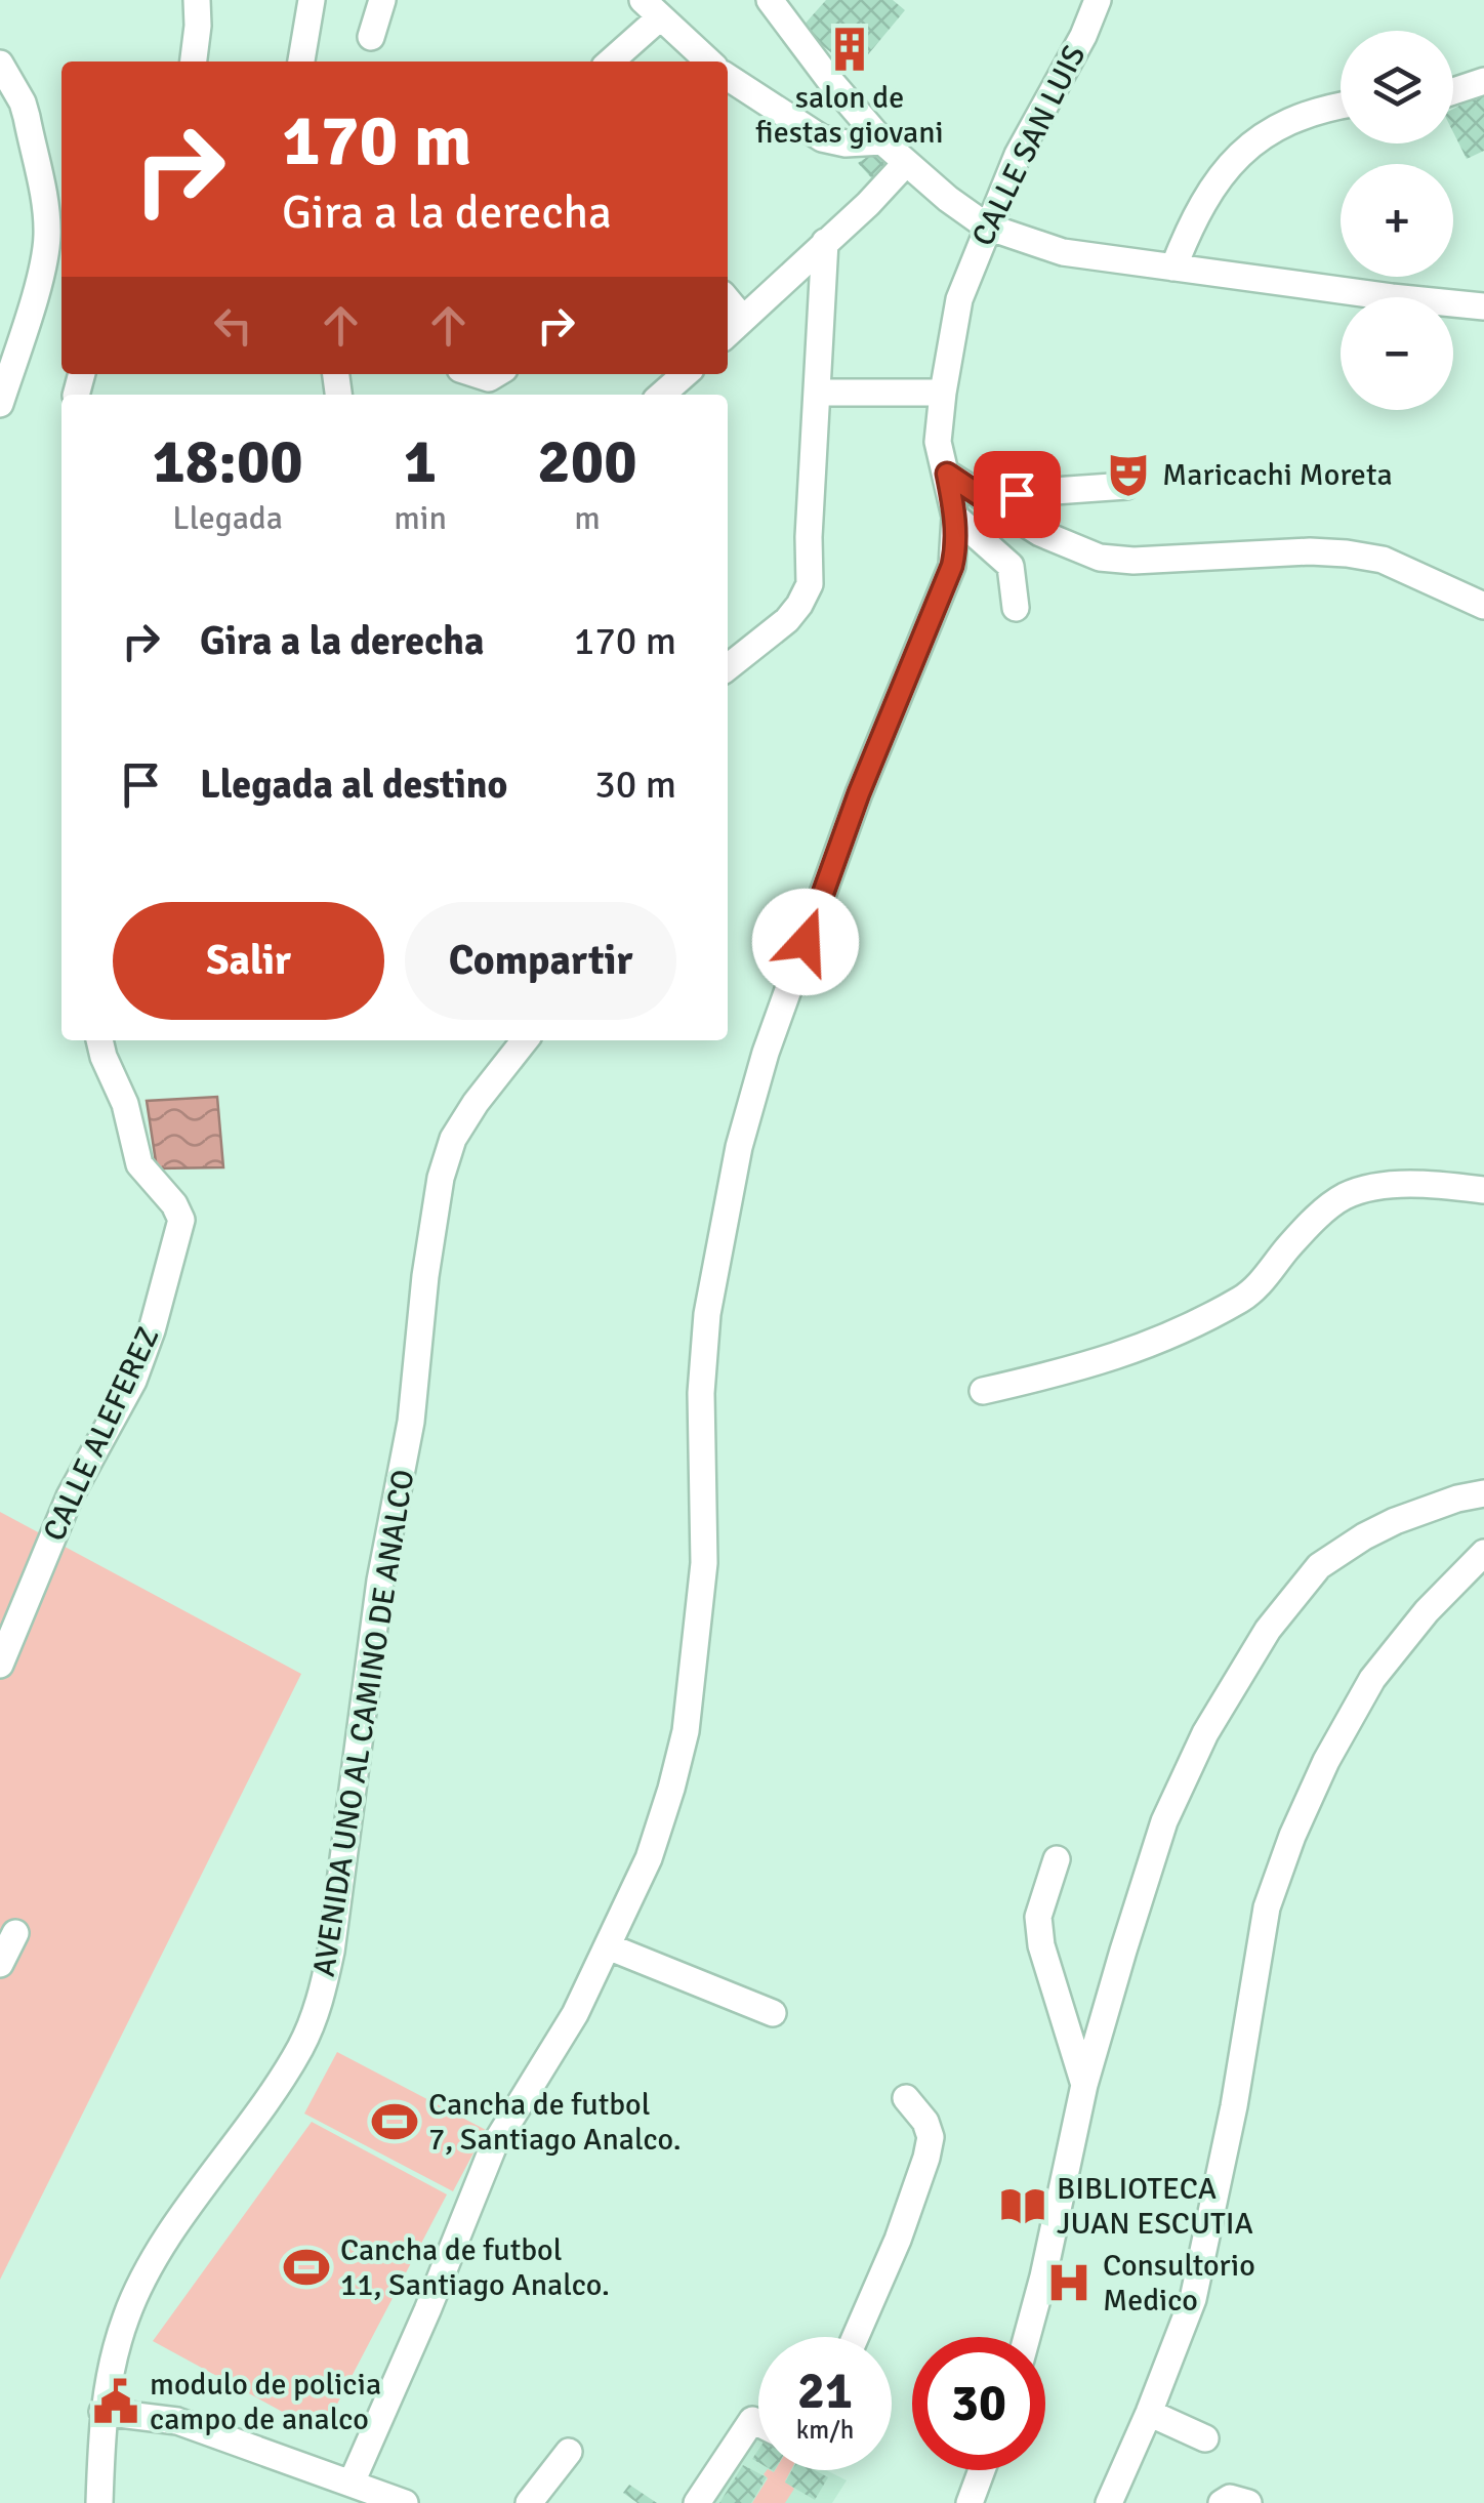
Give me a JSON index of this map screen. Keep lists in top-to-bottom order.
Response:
{
  "streets": {
    "street": ["CALLE SAN LUIS", "CALLE ALEFEREZ", "AVENIDA UNO AL CAMINO DE ANALCO"]
  },
  "places": {
    "building": ["salon de fiestas giovani"],
    "theatre": ["Maricachi Moreta"],
    "sports": ["Cancha de futbol 7, Santiago Analco.", "Cancha de futbol 11, Santiago Analco."],
    "library": ["BIBLIOTECA JUAN ESCUTIA"],
    "hospital": ["Consultorio Medico"],
    "public building": ["modulo de policia campo de analco"]
  },
  "page": {
    "map_buttons": ["+", "−"],
    "turn": ["170 m", "Gira a la derecha"],
    "eta": [
      "18:00",
      "Llegada",
      "1",
      "min",
      "200",
      "m"
    ],
    "list": [
      {
        "name": "Gira a la derecha",
        "value": "170 m"
      },
      {
        "name": "Llegada al destino",
        "value": "30 m"
      }
    ],
    "buttons": ["Salir", "Compartir"],
    "speed": "21 km/h",
    "limit": "30"
  }
}
